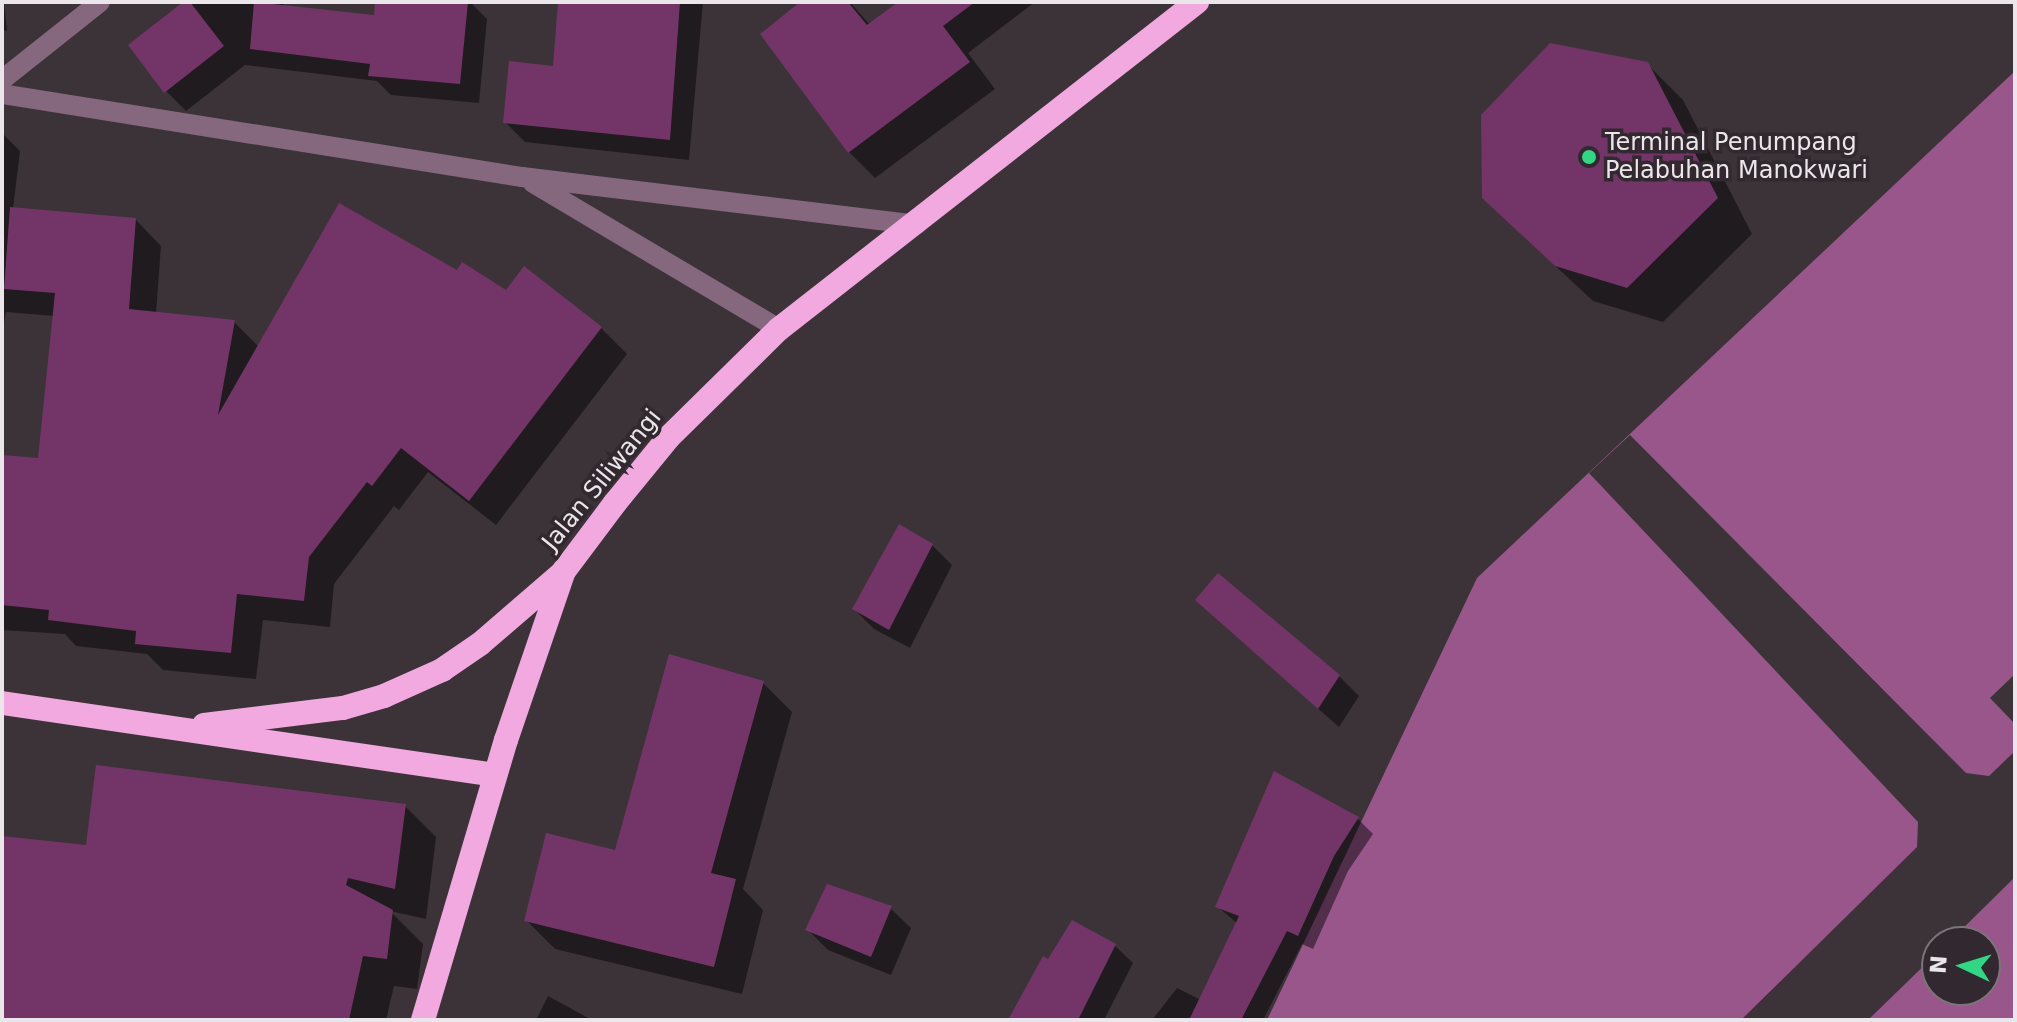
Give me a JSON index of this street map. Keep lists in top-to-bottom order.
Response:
{
  "streets": {
    "highway": ["Jalan Siliwangi"]
  },
  "places": ["Terminal Penumpang Pelabuhan Manokwari"],
  "north": "left"
}
